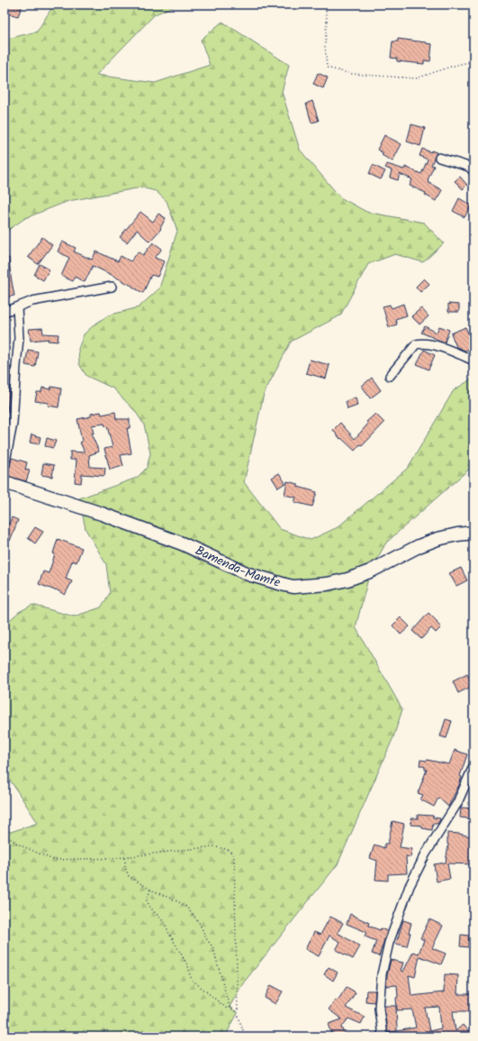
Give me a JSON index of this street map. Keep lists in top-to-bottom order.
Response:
{
  "streets": {
    "highway": ["Bamenda-Mamfe"]
  }
}
